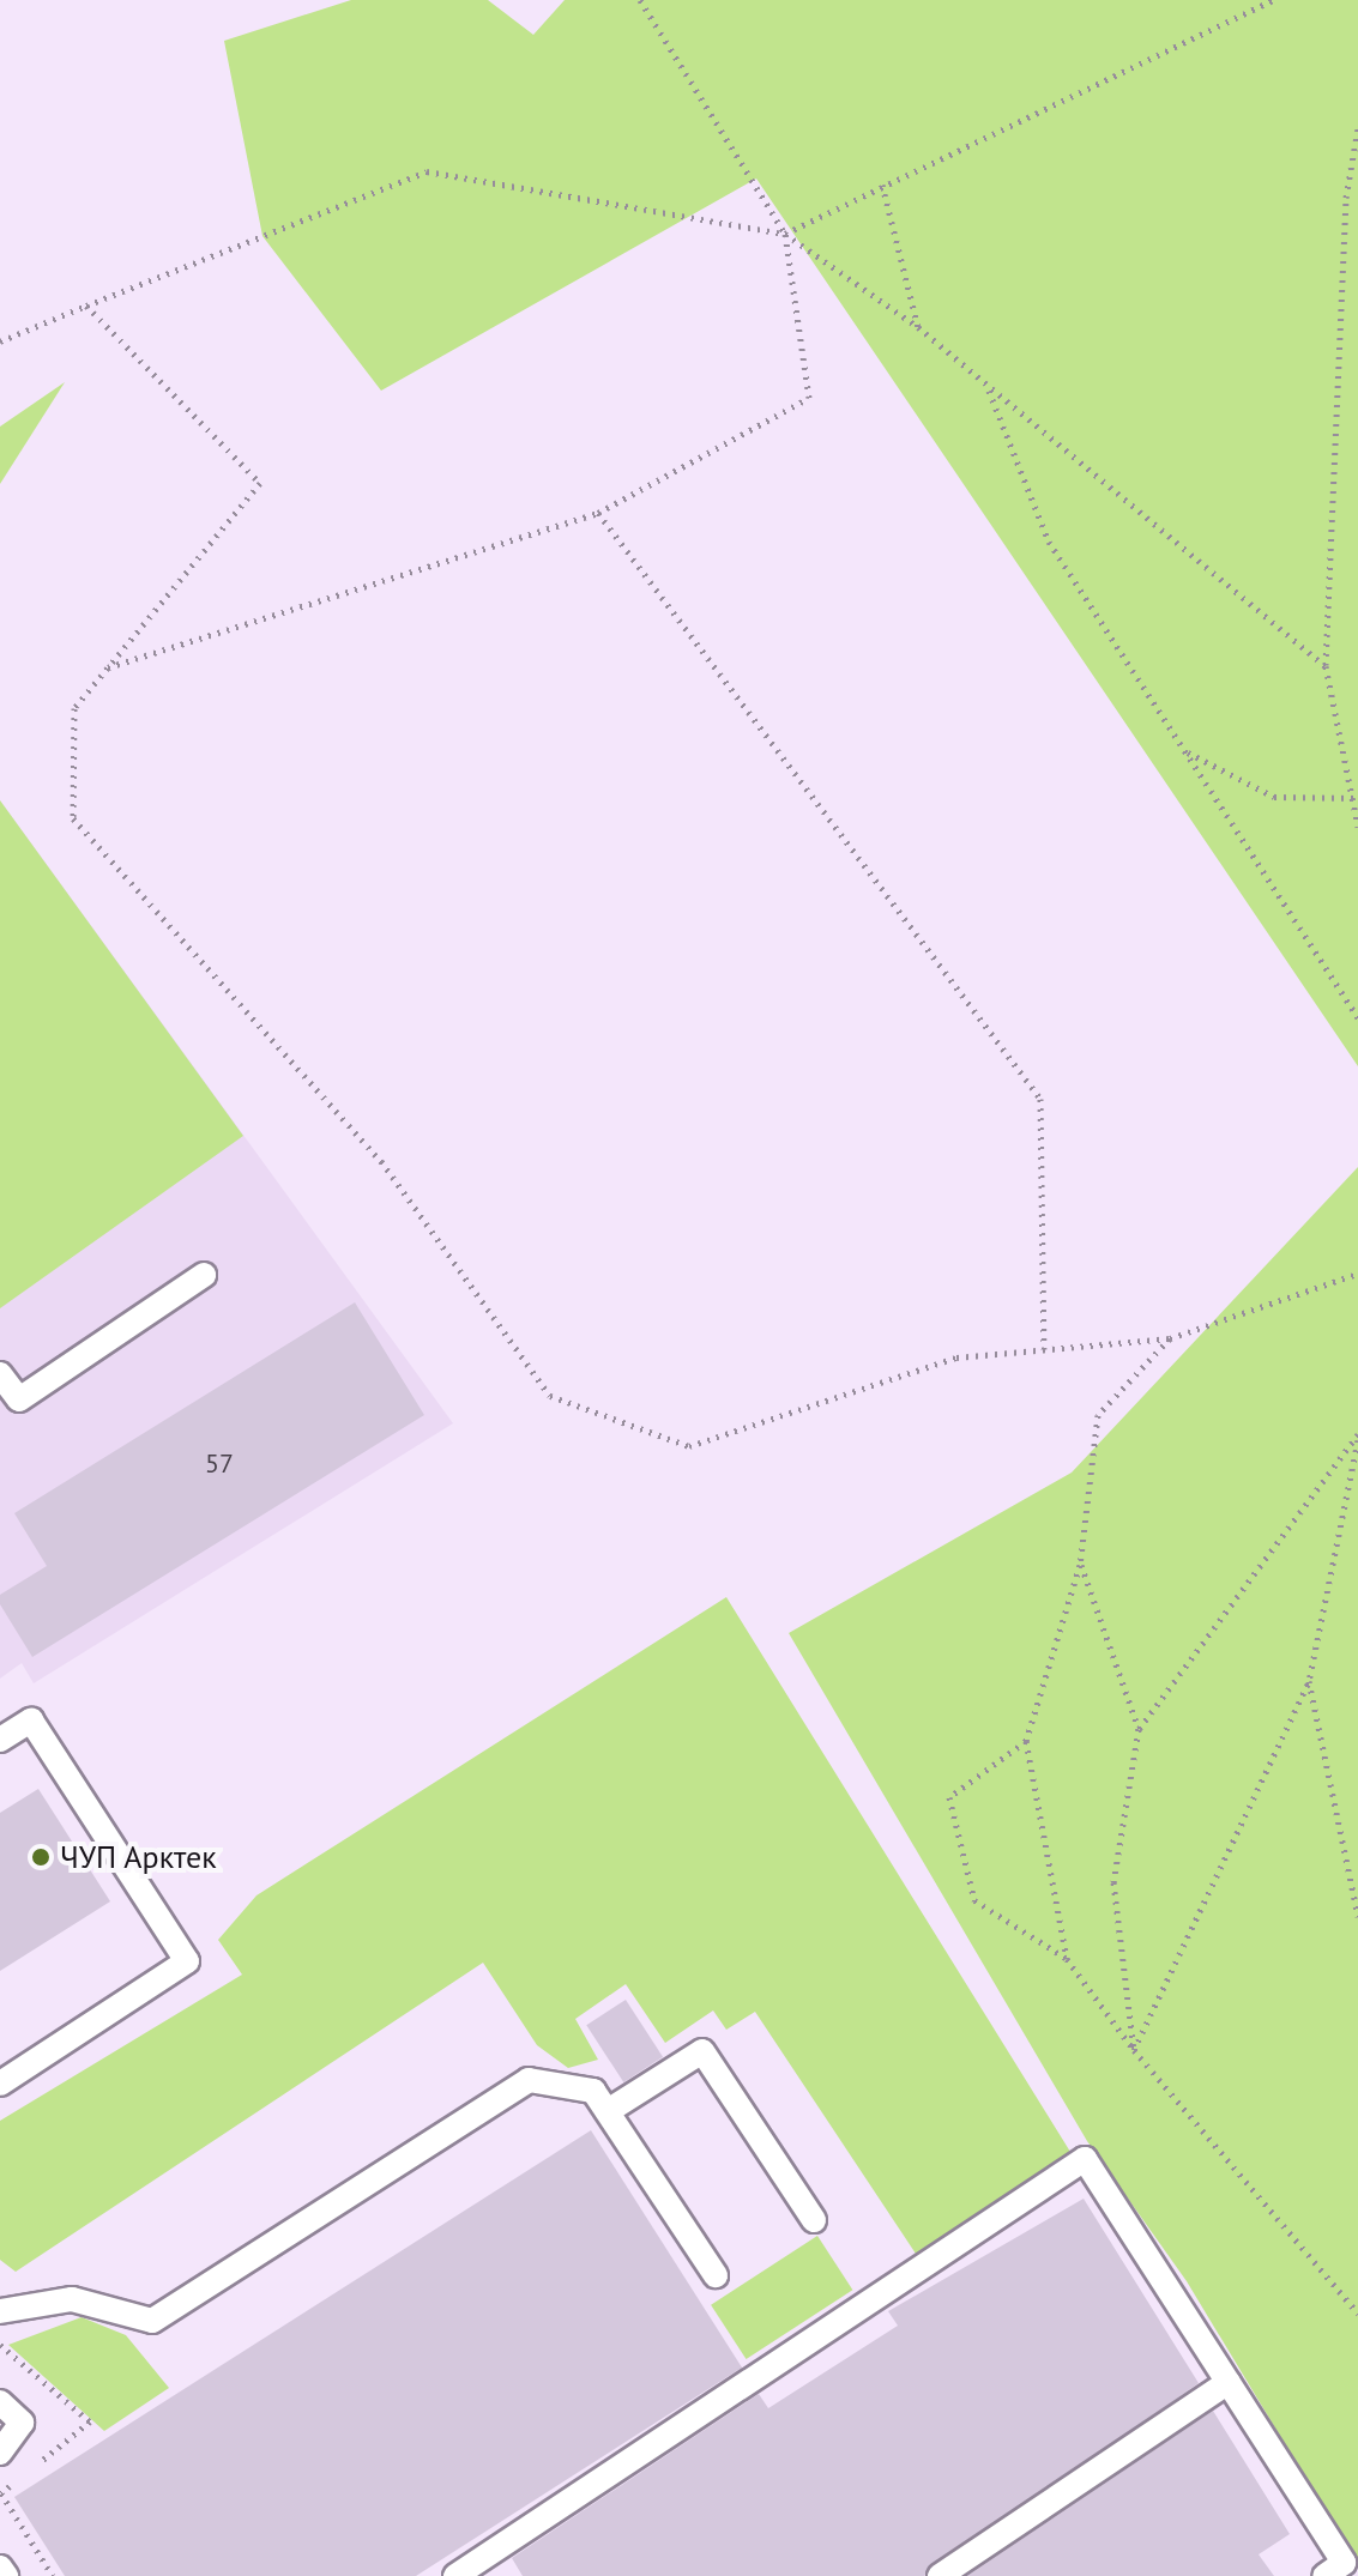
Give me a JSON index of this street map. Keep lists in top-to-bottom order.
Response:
{
  "places": ["ЧУП Арктек"],
  "house_numbers": ["57"]
}
